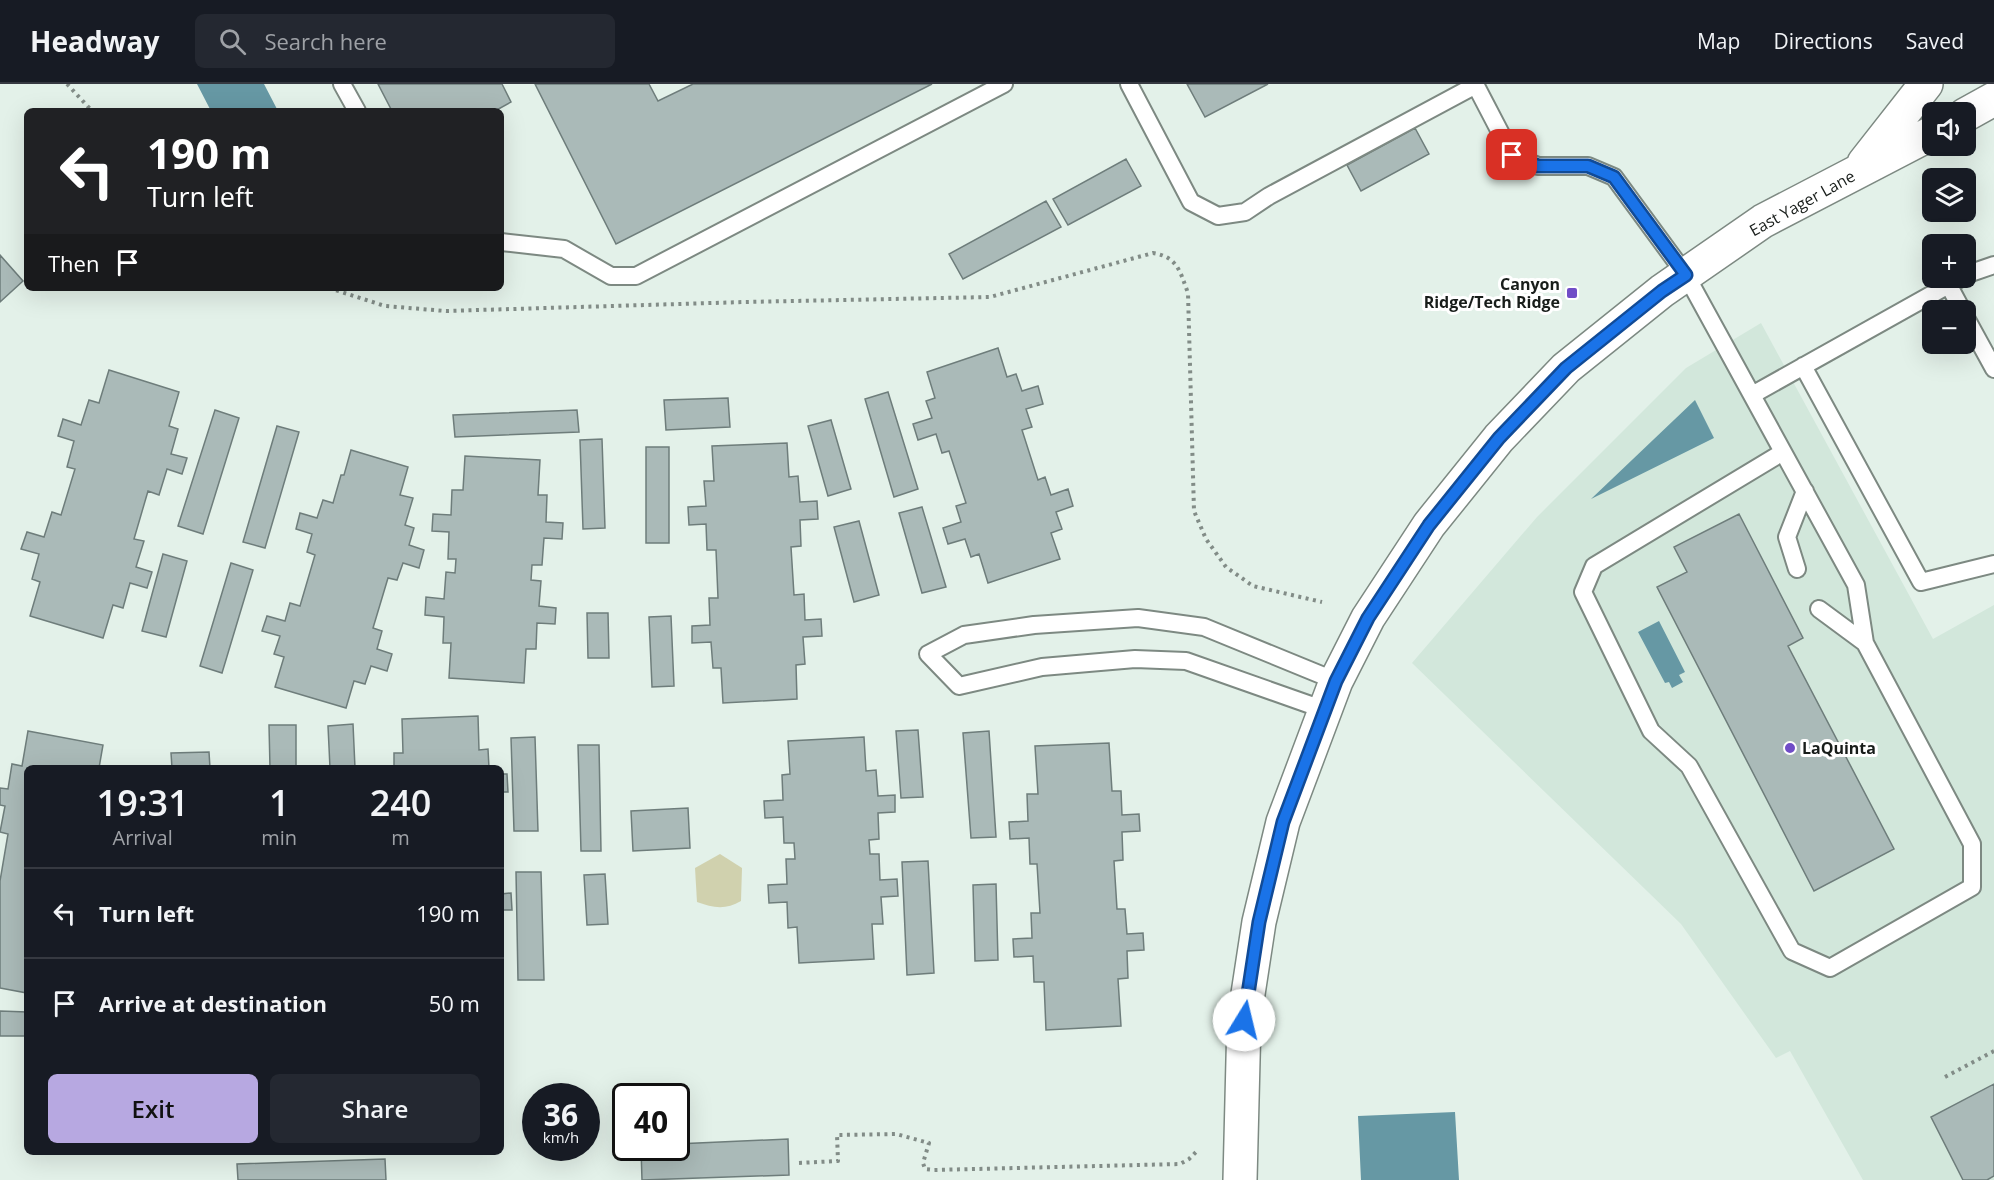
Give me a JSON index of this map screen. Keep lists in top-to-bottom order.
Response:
{
  "streets": {
    "street": ["East Yager Lane"]
  },
  "places": {
    "transit": ["Canyon Ridge/Tech Ridge"],
    "other": ["LaQuinta"]
  },
  "page": {
    "header": "Headway",
    "search": "Search here",
    "nav": ["Map", "Directions", "Saved"],
    "map_buttons": ["+", "−"],
    "turn": ["190 m", "Turn left"],
    "then": "Then",
    "eta": [
      "19:31",
      "Arrival",
      "1",
      "min",
      "240",
      "m"
    ],
    "list": [
      {
        "name": "Turn left",
        "value": "190 m"
      },
      {
        "name": "Arrive at destination",
        "value": "50 m"
      }
    ],
    "buttons": ["Exit", "Share"],
    "speed": "36 km/h",
    "limit": "40"
  }
}
